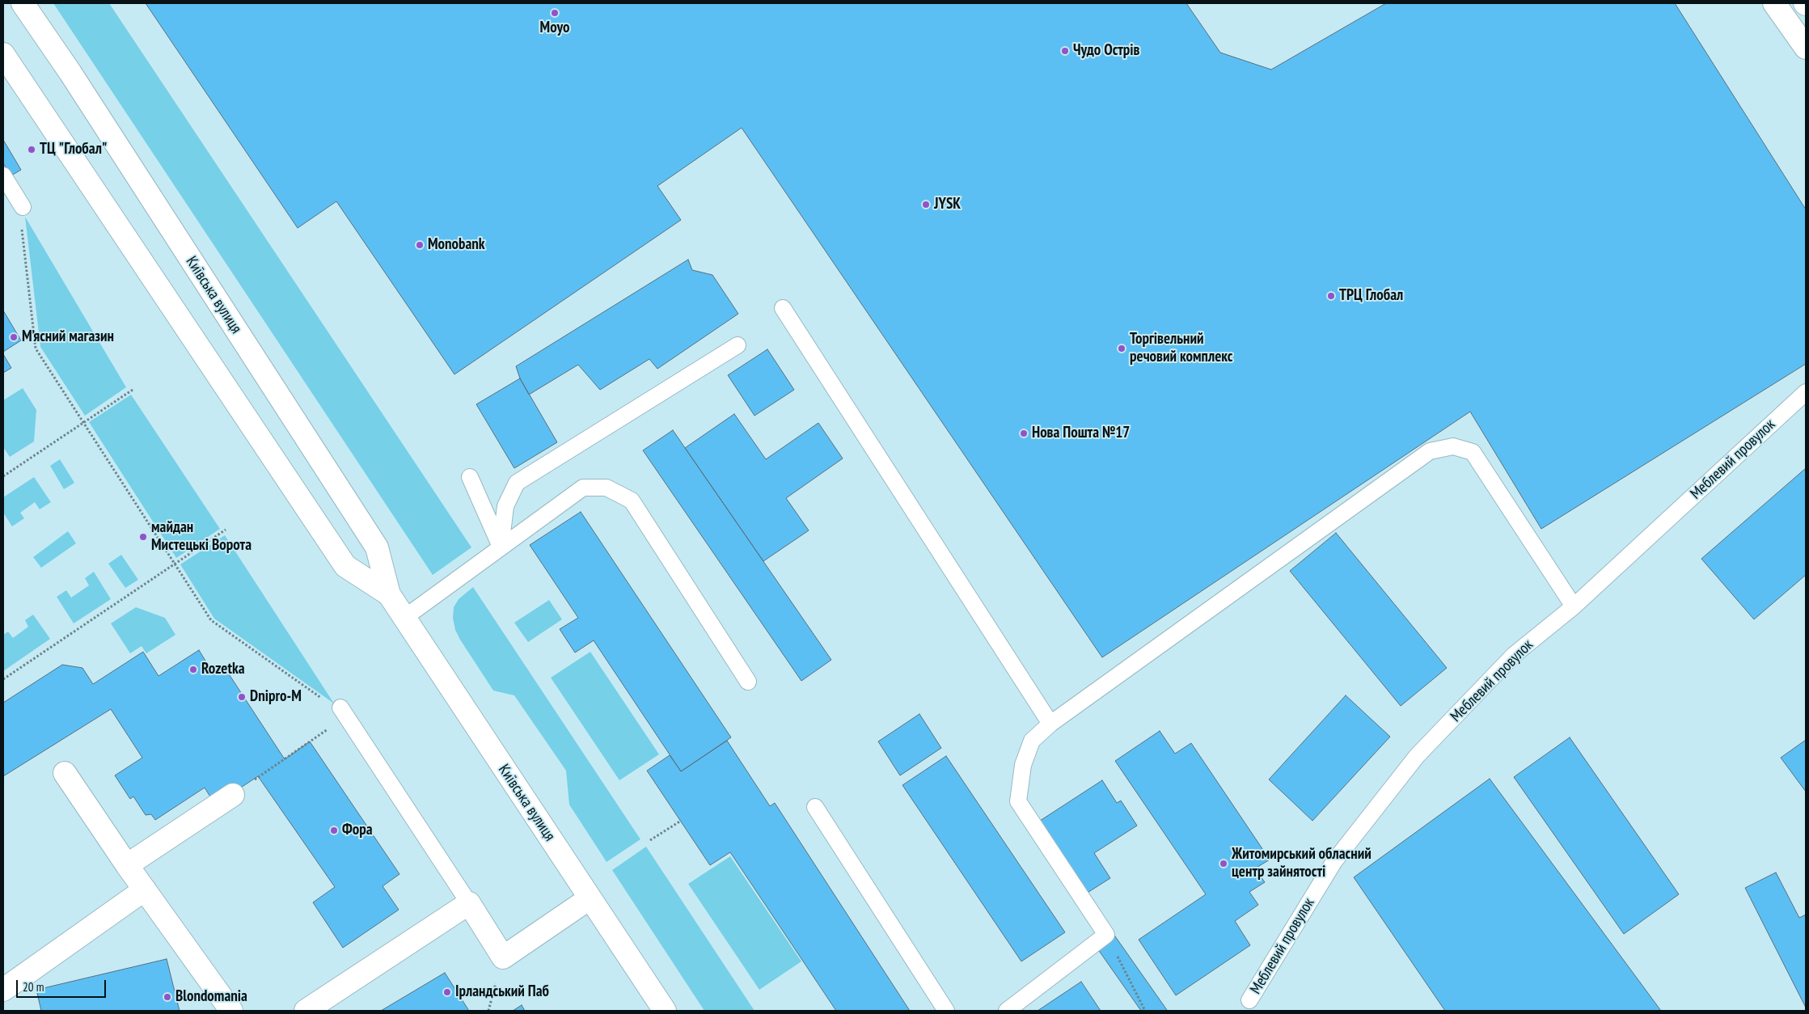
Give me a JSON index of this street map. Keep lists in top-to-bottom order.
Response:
{
  "streets": {
    "main road": ["Київська вулиця"],
    "lane": ["Меблевий провулок"]
  },
  "places": [
    "Moyo",
    "Чудо Острів",
    "ТЦ \"Глобал\"",
    "JYSK",
    "Monobank",
    "ТРЦ Глобал",
    "М’ясний магазин",
    "Торгівельний речовий комплекс",
    "Нова Пошта №17",
    "майдан Мистецькі Ворота",
    "Rozetka",
    "Dnipro-M",
    "Фора",
    "Житомирський обласний центр зайнятості",
    "Ірландський Паб",
    "Blondomania"
  ],
  "scale_bar": "20 m"
}
